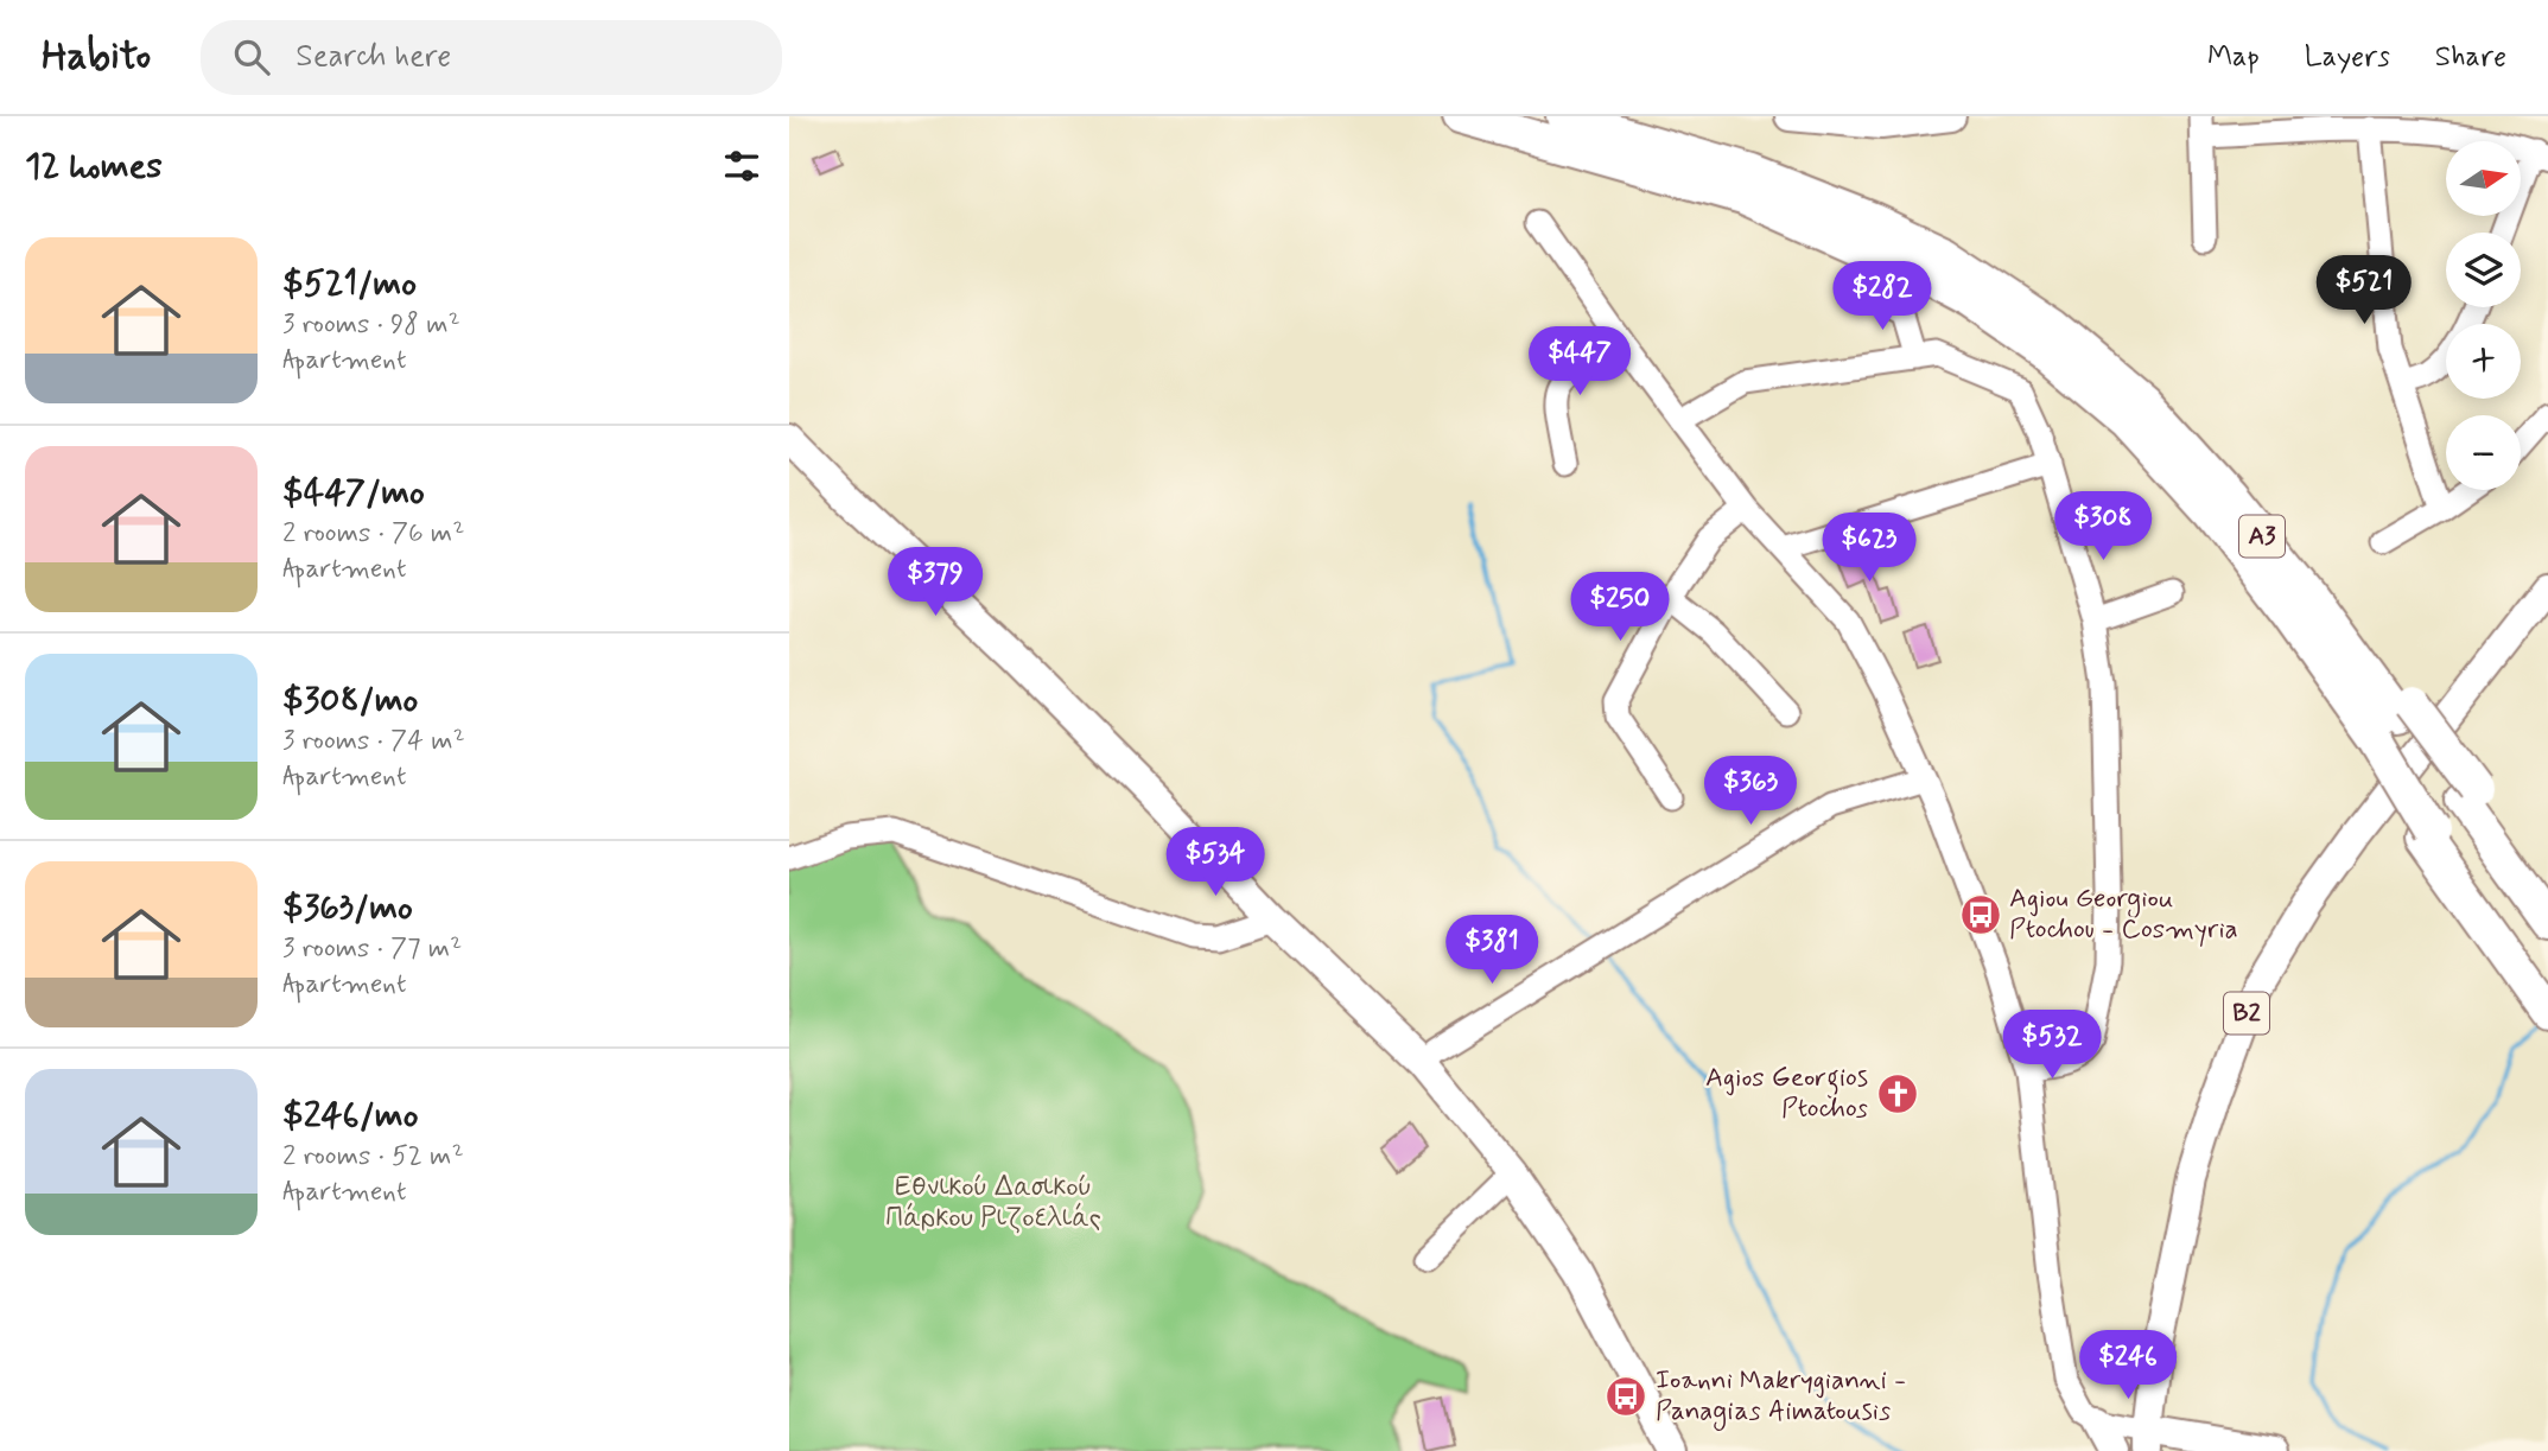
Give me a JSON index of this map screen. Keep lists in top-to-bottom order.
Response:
{
  "streets": {
    "highway": ["A3"],
    "main road": ["B2"]
  },
  "parks": ["Εθνικού Δασικού Πάρκου Ριζοελιάς"],
  "places": {
    "bus stop": ["Agiou Georgiou Ptochou - Cosmyria", "Ioanni Makrygianni - Panagias Aimatousis"],
    "church": ["Agios Georgios Ptochos"]
  },
  "north": "right",
  "page": {
    "header": "Habito",
    "search": "Search here",
    "nav": ["Map", "Layers", "Share"],
    "heading": "12 homes",
    "map_buttons": ["+", "−"],
    "list": [
      {
        "name": "$521/mo",
        "note": "3 rooms · 98 m² · Apartment"
      },
      {
        "name": "$447/mo",
        "note": "2 rooms · 76 m² · Apartment"
      },
      {
        "name": "$308/mo",
        "note": "3 rooms · 74 m² · Apartment"
      },
      {
        "name": "$363/mo",
        "note": "3 rooms · 77 m² · Apartment"
      },
      {
        "name": "$246/mo",
        "note": "2 rooms · 52 m² · Apartment"
      }
    ],
    "price": [
      "$521",
      "$282",
      "$447",
      "$308",
      "$623",
      "$379",
      "$250",
      "$363",
      "$534",
      "$381",
      "$532",
      "$246"
    ]
  }
}
